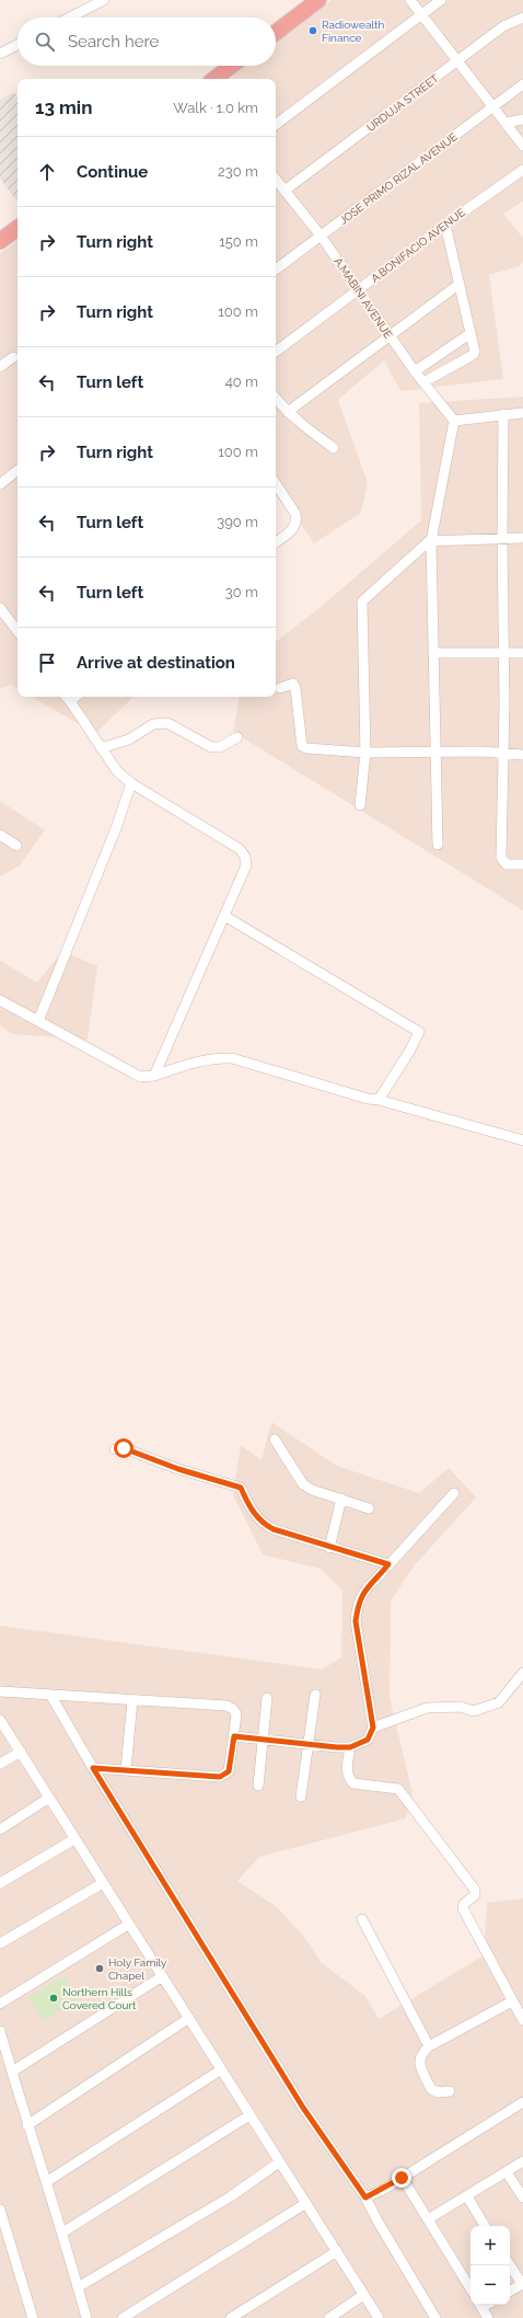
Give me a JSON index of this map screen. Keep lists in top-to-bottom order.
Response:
{
  "streets": {
    "street": [
      "URDUJA STREET",
      "JOSE PRIMO RIZAL AVENUE",
      "A.BONIFACIO AVENUE",
      "A.MABINI AVENUE"
    ]
  },
  "crossings": [
    ["URDUJA STREET", "A.MABINI AVENUE"],
    ["JOSE PRIMO RIZAL AVENUE", "A.MABINI AVENUE"],
    ["A.BONIFACIO AVENUE", "A.MABINI AVENUE"]
  ],
  "places": ["Radiowealth Finance", "Holy Family Chapel", "Northern Hills Covered Court"],
  "page": {
    "search": "Search here",
    "heading": ["13 min", "Walk · 1.0 km"],
    "list": [
      ["Continue", "230 m"],
      ["Turn right", "150 m"],
      ["Turn right", "100 m"],
      ["Turn left", "40 m"],
      ["Turn right", "100 m"],
      ["Turn left", "390 m"],
      ["Turn left", "30 m"],
      "Arrive at destination"
    ],
    "map_buttons": ["+", "−"]
  }
}
